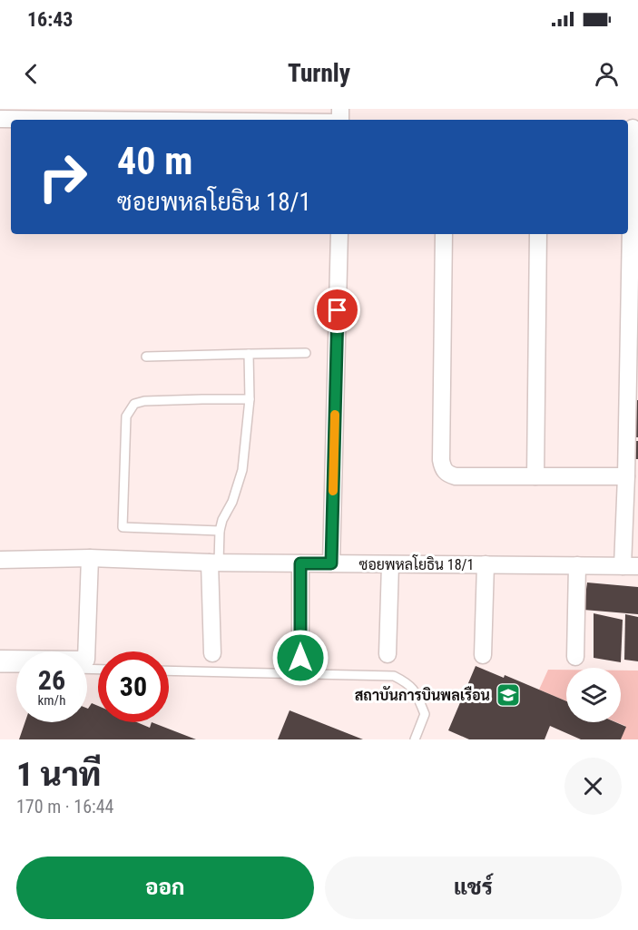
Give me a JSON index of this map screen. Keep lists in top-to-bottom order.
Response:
{
  "streets": {
    "street": ["ซอยพหลโยธิน 18/1"]
  },
  "places": {
    "school or university": ["สถาบันการบินพลเรือน"]
  },
  "page": {
    "status": "16:43",
    "header": "Turnly",
    "turn": ["40 m", "ซอยพหลโยธิน 18/1"],
    "speed": "26 km/h",
    "limit": "30",
    "heading": ["1 นาที", "170 m · 16:44"],
    "buttons": ["ออก", "แชร์"]
  }
}
